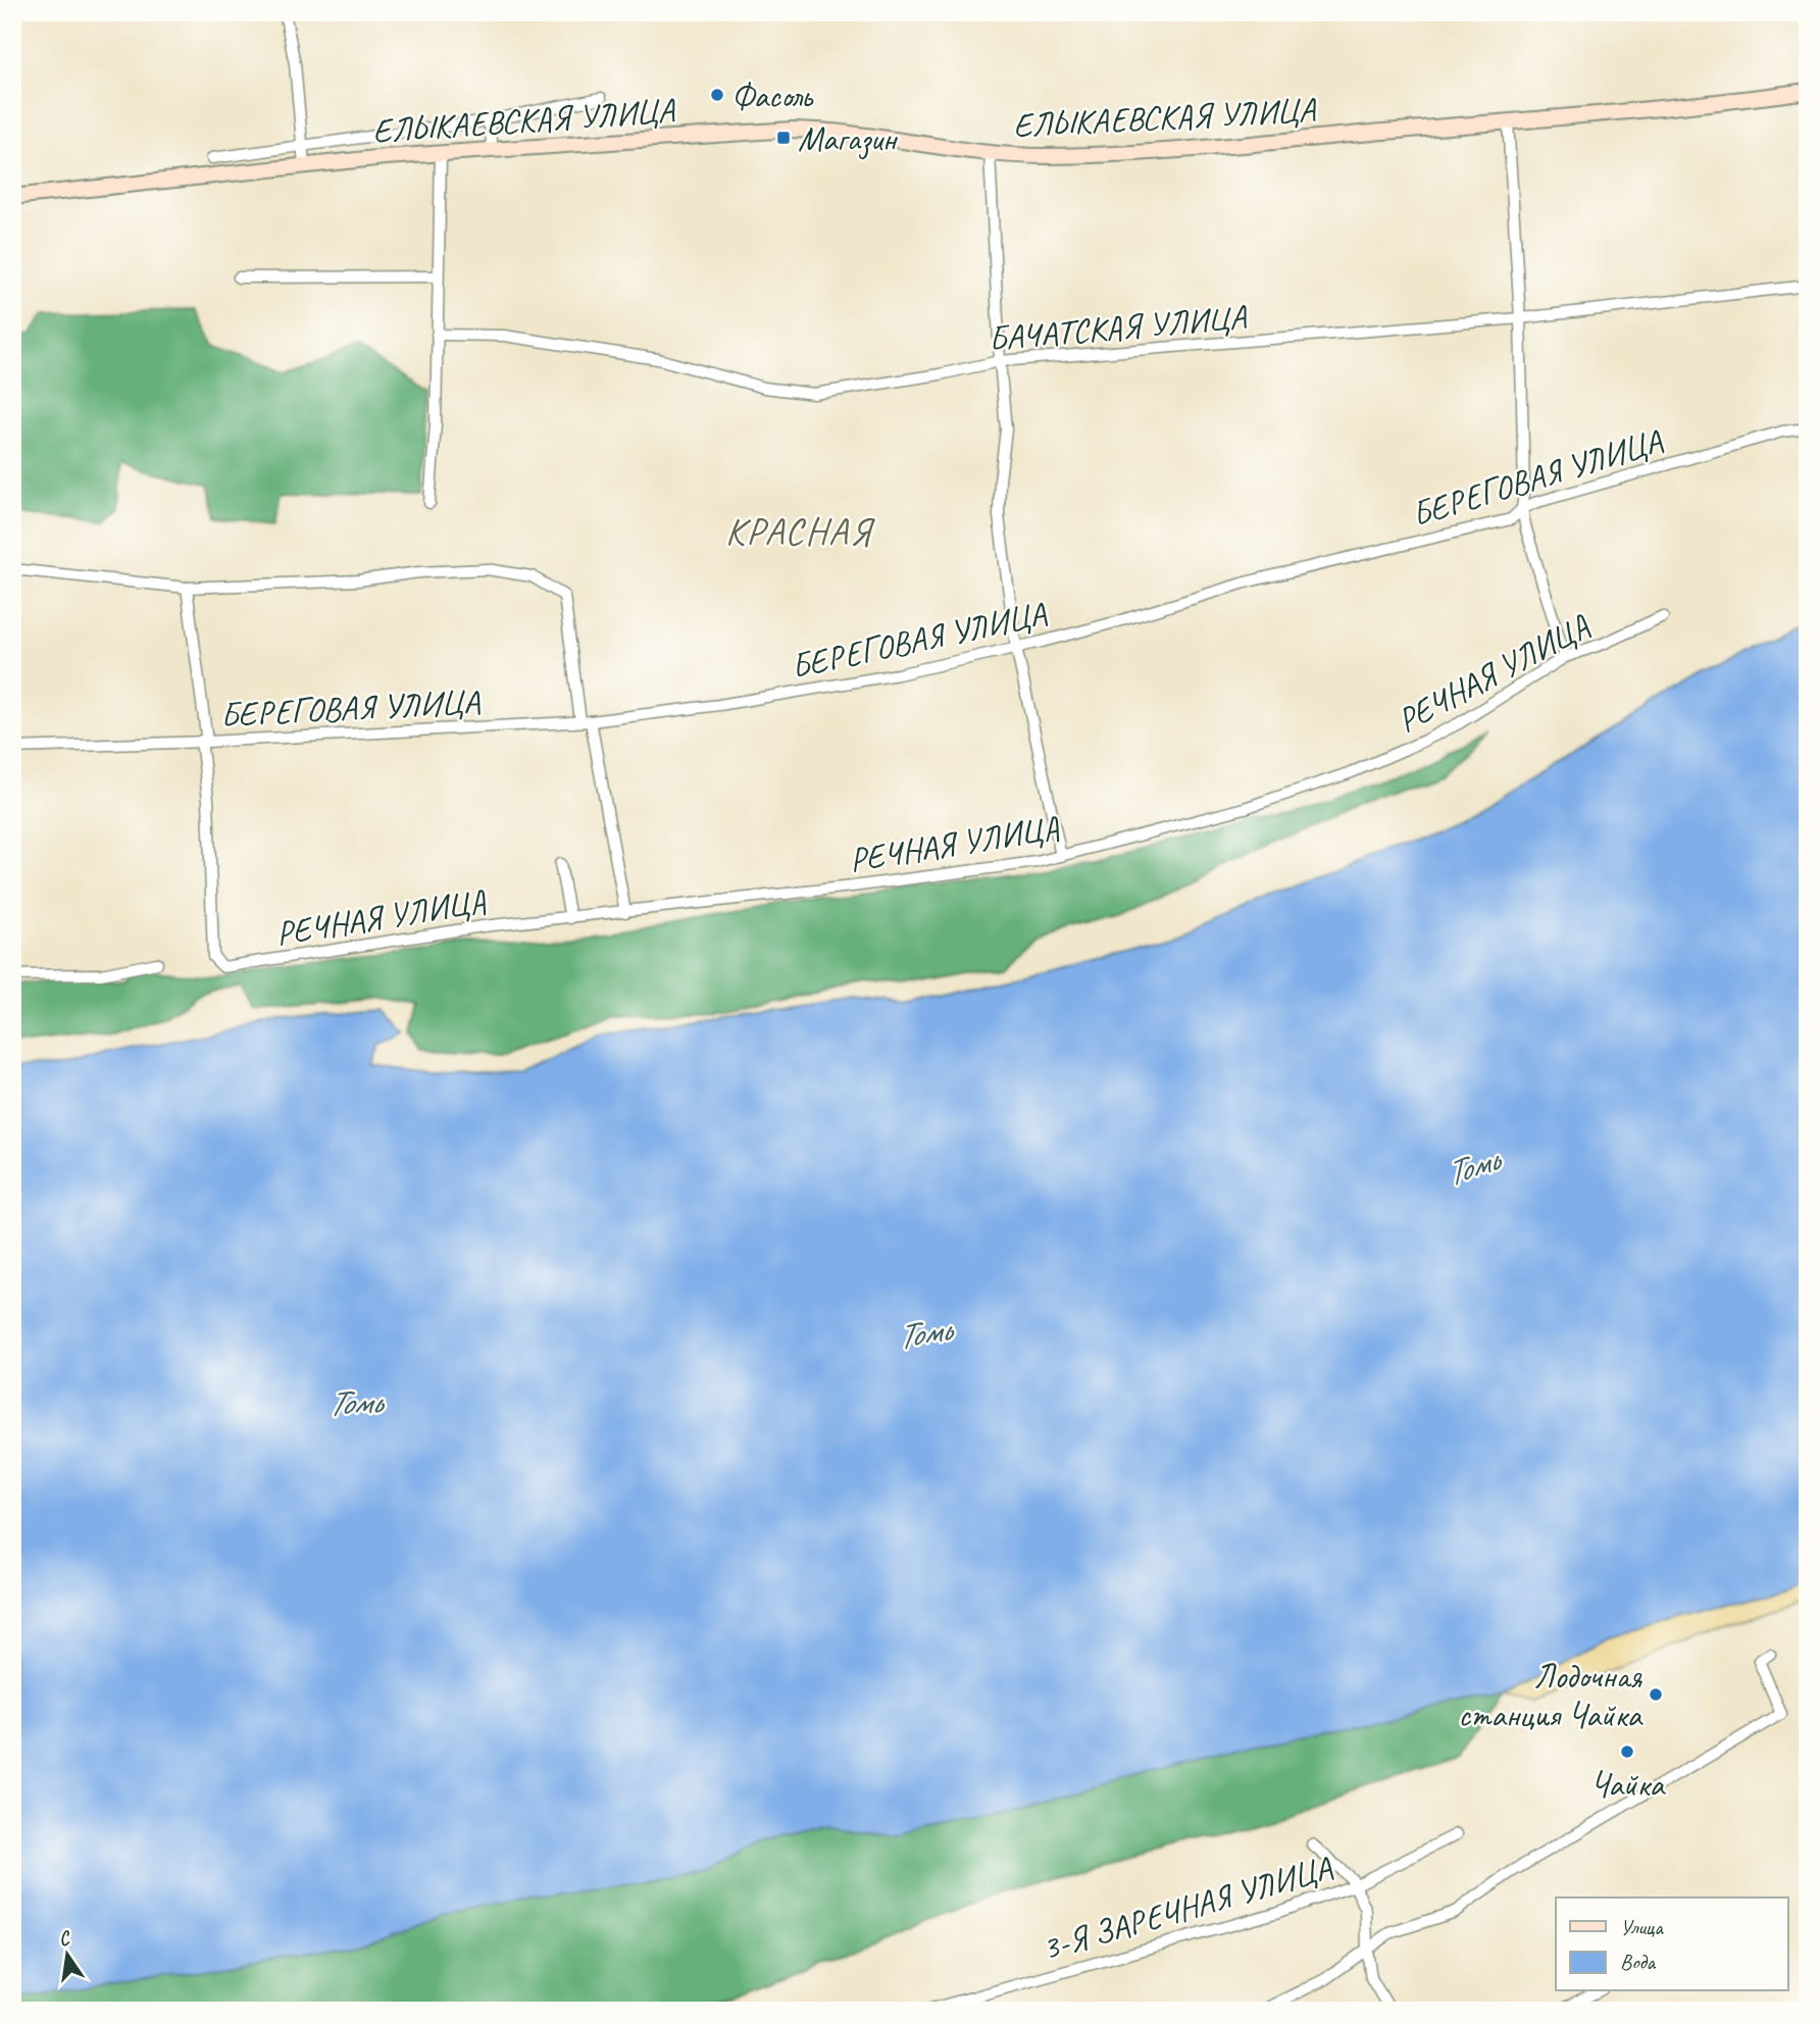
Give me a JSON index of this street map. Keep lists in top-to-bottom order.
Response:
{
  "streets": {
    "street": [
      "ЕЛЫКАЕВСКАЯ УЛИЦА",
      "БАЧАТСКАЯ УЛИЦА",
      "БЕРЕГОВАЯ УЛИЦА",
      "РЕЧНАЯ УЛИЦА",
      "3-Я ЗАРЕЧНАЯ УЛИЦА"
    ]
  },
  "crossings": [
    ["БЕРЕГОВАЯ УЛИЦА", "РЕЧНАЯ УЛИЦА"]
  ],
  "districts": ["КРАСНАЯ"],
  "water": ["Томь"],
  "places": {
    "other": ["Фасоль", "Лодочная станция Чайка", "Чайка"],
    "transit": ["Магазин"]
  },
  "legend": ["Улица", "Вода"],
  "north": "top"
}
